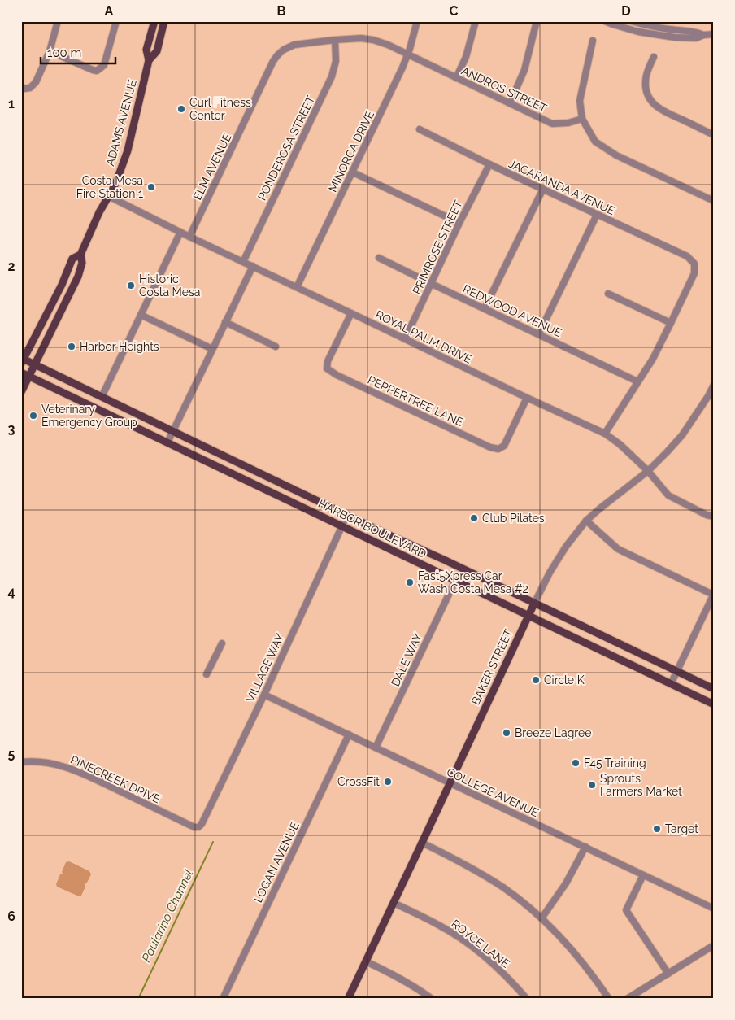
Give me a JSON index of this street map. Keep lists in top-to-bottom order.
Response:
{
  "streets": {
    "main road": ["ADAMS AVENUE", "HARBOR BOULEVARD", "BAKER STREET"],
    "street": [
      "ANDROS STREET",
      "PONDEROSA STREET",
      "MINORCA DRIVE",
      "ELM AVENUE",
      "JACARANDA AVENUE",
      "PRIMROSE STREET",
      "REDWOOD AVENUE",
      "ROYAL PALM DRIVE",
      "PEPPERTREE LANE",
      "DALE WAY",
      "VILLAGE WAY",
      "PINECREEK DRIVE",
      "COLLEGE AVENUE",
      "LOGAN AVENUE",
      "ROYCE LANE"
    ]
  },
  "crossings": [
    ["ANDROS STREET", "PONDEROSA STREET"],
    ["ANDROS STREET", "MINORCA DRIVE"],
    ["ANDROS STREET", "ELM AVENUE"],
    ["ADAMS AVENUE", "ROYAL PALM DRIVE"],
    ["ADAMS AVENUE", "HARBOR BOULEVARD"],
    ["PONDEROSA STREET", "ROYAL PALM DRIVE"],
    ["MINORCA DRIVE", "ROYAL PALM DRIVE"],
    ["ELM AVENUE", "ROYAL PALM DRIVE"],
    ["JACARANDA AVENUE", "PRIMROSE STREET"],
    ["PRIMROSE STREET", "REDWOOD AVENUE"],
    ["PRIMROSE STREET", "ROYAL PALM DRIVE"],
    ["ROYAL PALM DRIVE", "PEPPERTREE LANE"],
    ["ROYAL PALM DRIVE", "BAKER STREET"],
    ["HARBOR BOULEVARD", "DALE WAY"],
    ["HARBOR BOULEVARD", "BAKER STREET"],
    ["HARBOR BOULEVARD", "VILLAGE WAY"],
    ["DALE WAY", "COLLEGE AVENUE"],
    ["BAKER STREET", "COLLEGE AVENUE"],
    ["BAKER STREET", "ROYCE LANE"],
    ["VILLAGE WAY", "PINECREEK DRIVE"],
    ["VILLAGE WAY", "COLLEGE AVENUE"],
    ["COLLEGE AVENUE", "LOGAN AVENUE"]
  ],
  "water": ["Paularino Channel"],
  "places": [
    "Curl Fitness Center",
    "Costa Mesa Fire Station 1",
    "Historic Costa Mesa",
    "Harbor Heights",
    "Veterinary Emergency Group",
    "Club Pilates",
    "Fast5Xpress Car Wash Costa Mesa #2",
    "Circle K",
    "Breeze Lagree",
    "F45 Training",
    "CrossFit",
    "Sprouts Farmers Market",
    "Target"
  ],
  "scale_bar": "100 m",
  "grid": {
    "columns": [
      "A",
      "B",
      "C",
      "D"
    ],
    "rows": [
      "1",
      "2",
      "3",
      "4",
      "5",
      "6"
    ]
  }
}
